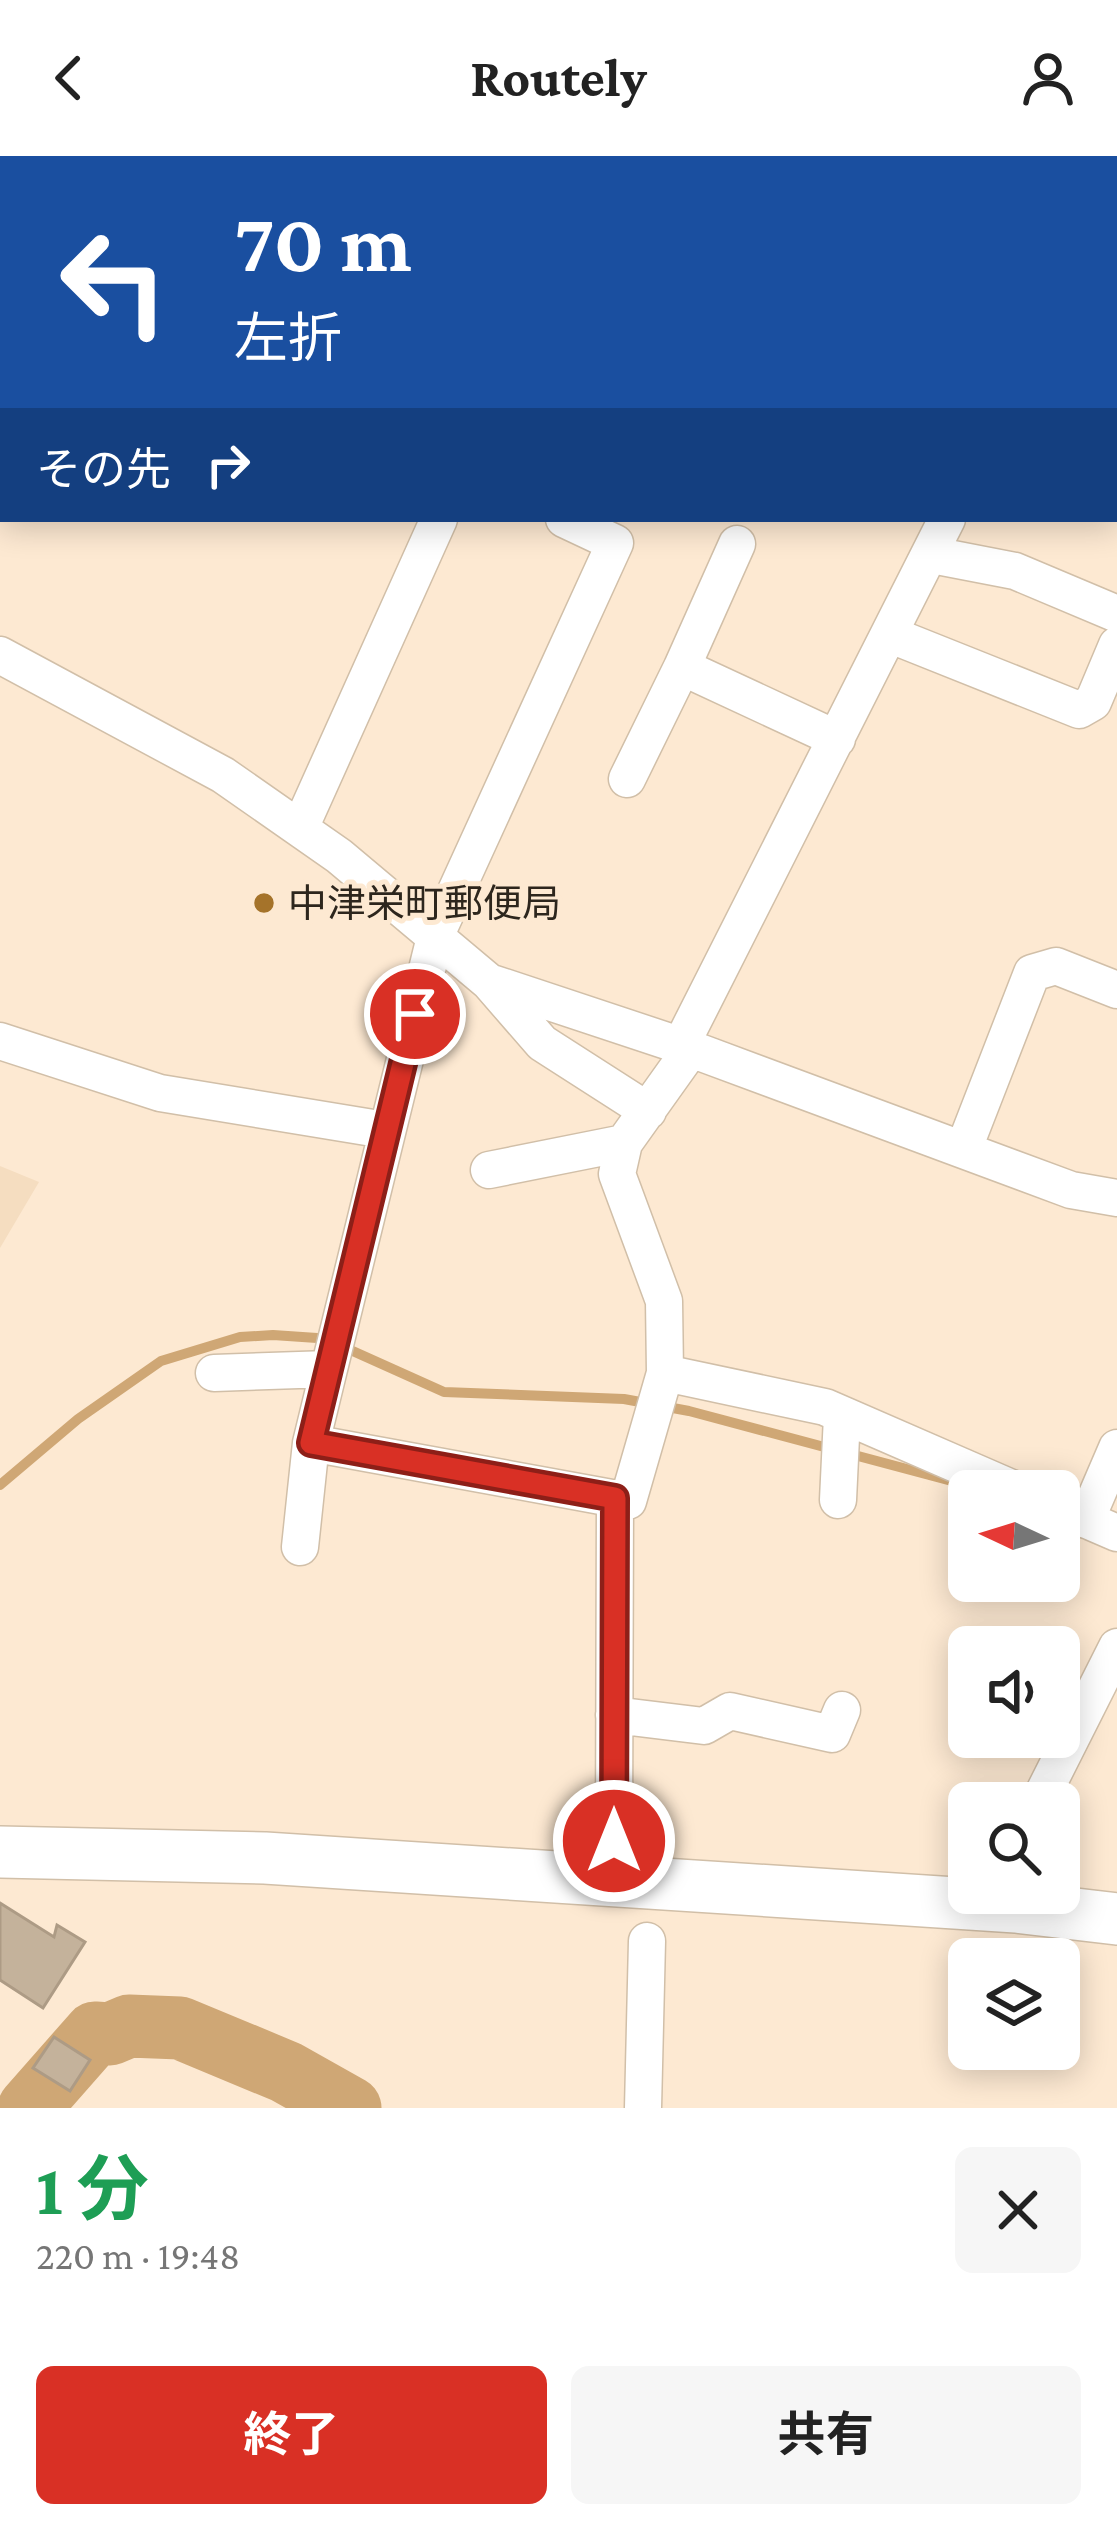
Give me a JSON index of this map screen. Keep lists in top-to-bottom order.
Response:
{
  "places": ["中津栄町郵便局"],
  "north": "left",
  "page": {
    "header": "Routely",
    "turn": ["70 m", "左折"],
    "then": "その先",
    "heading": ["1 分", "220 m · 19:48"],
    "buttons": ["終了", "共有"]
  }
}
